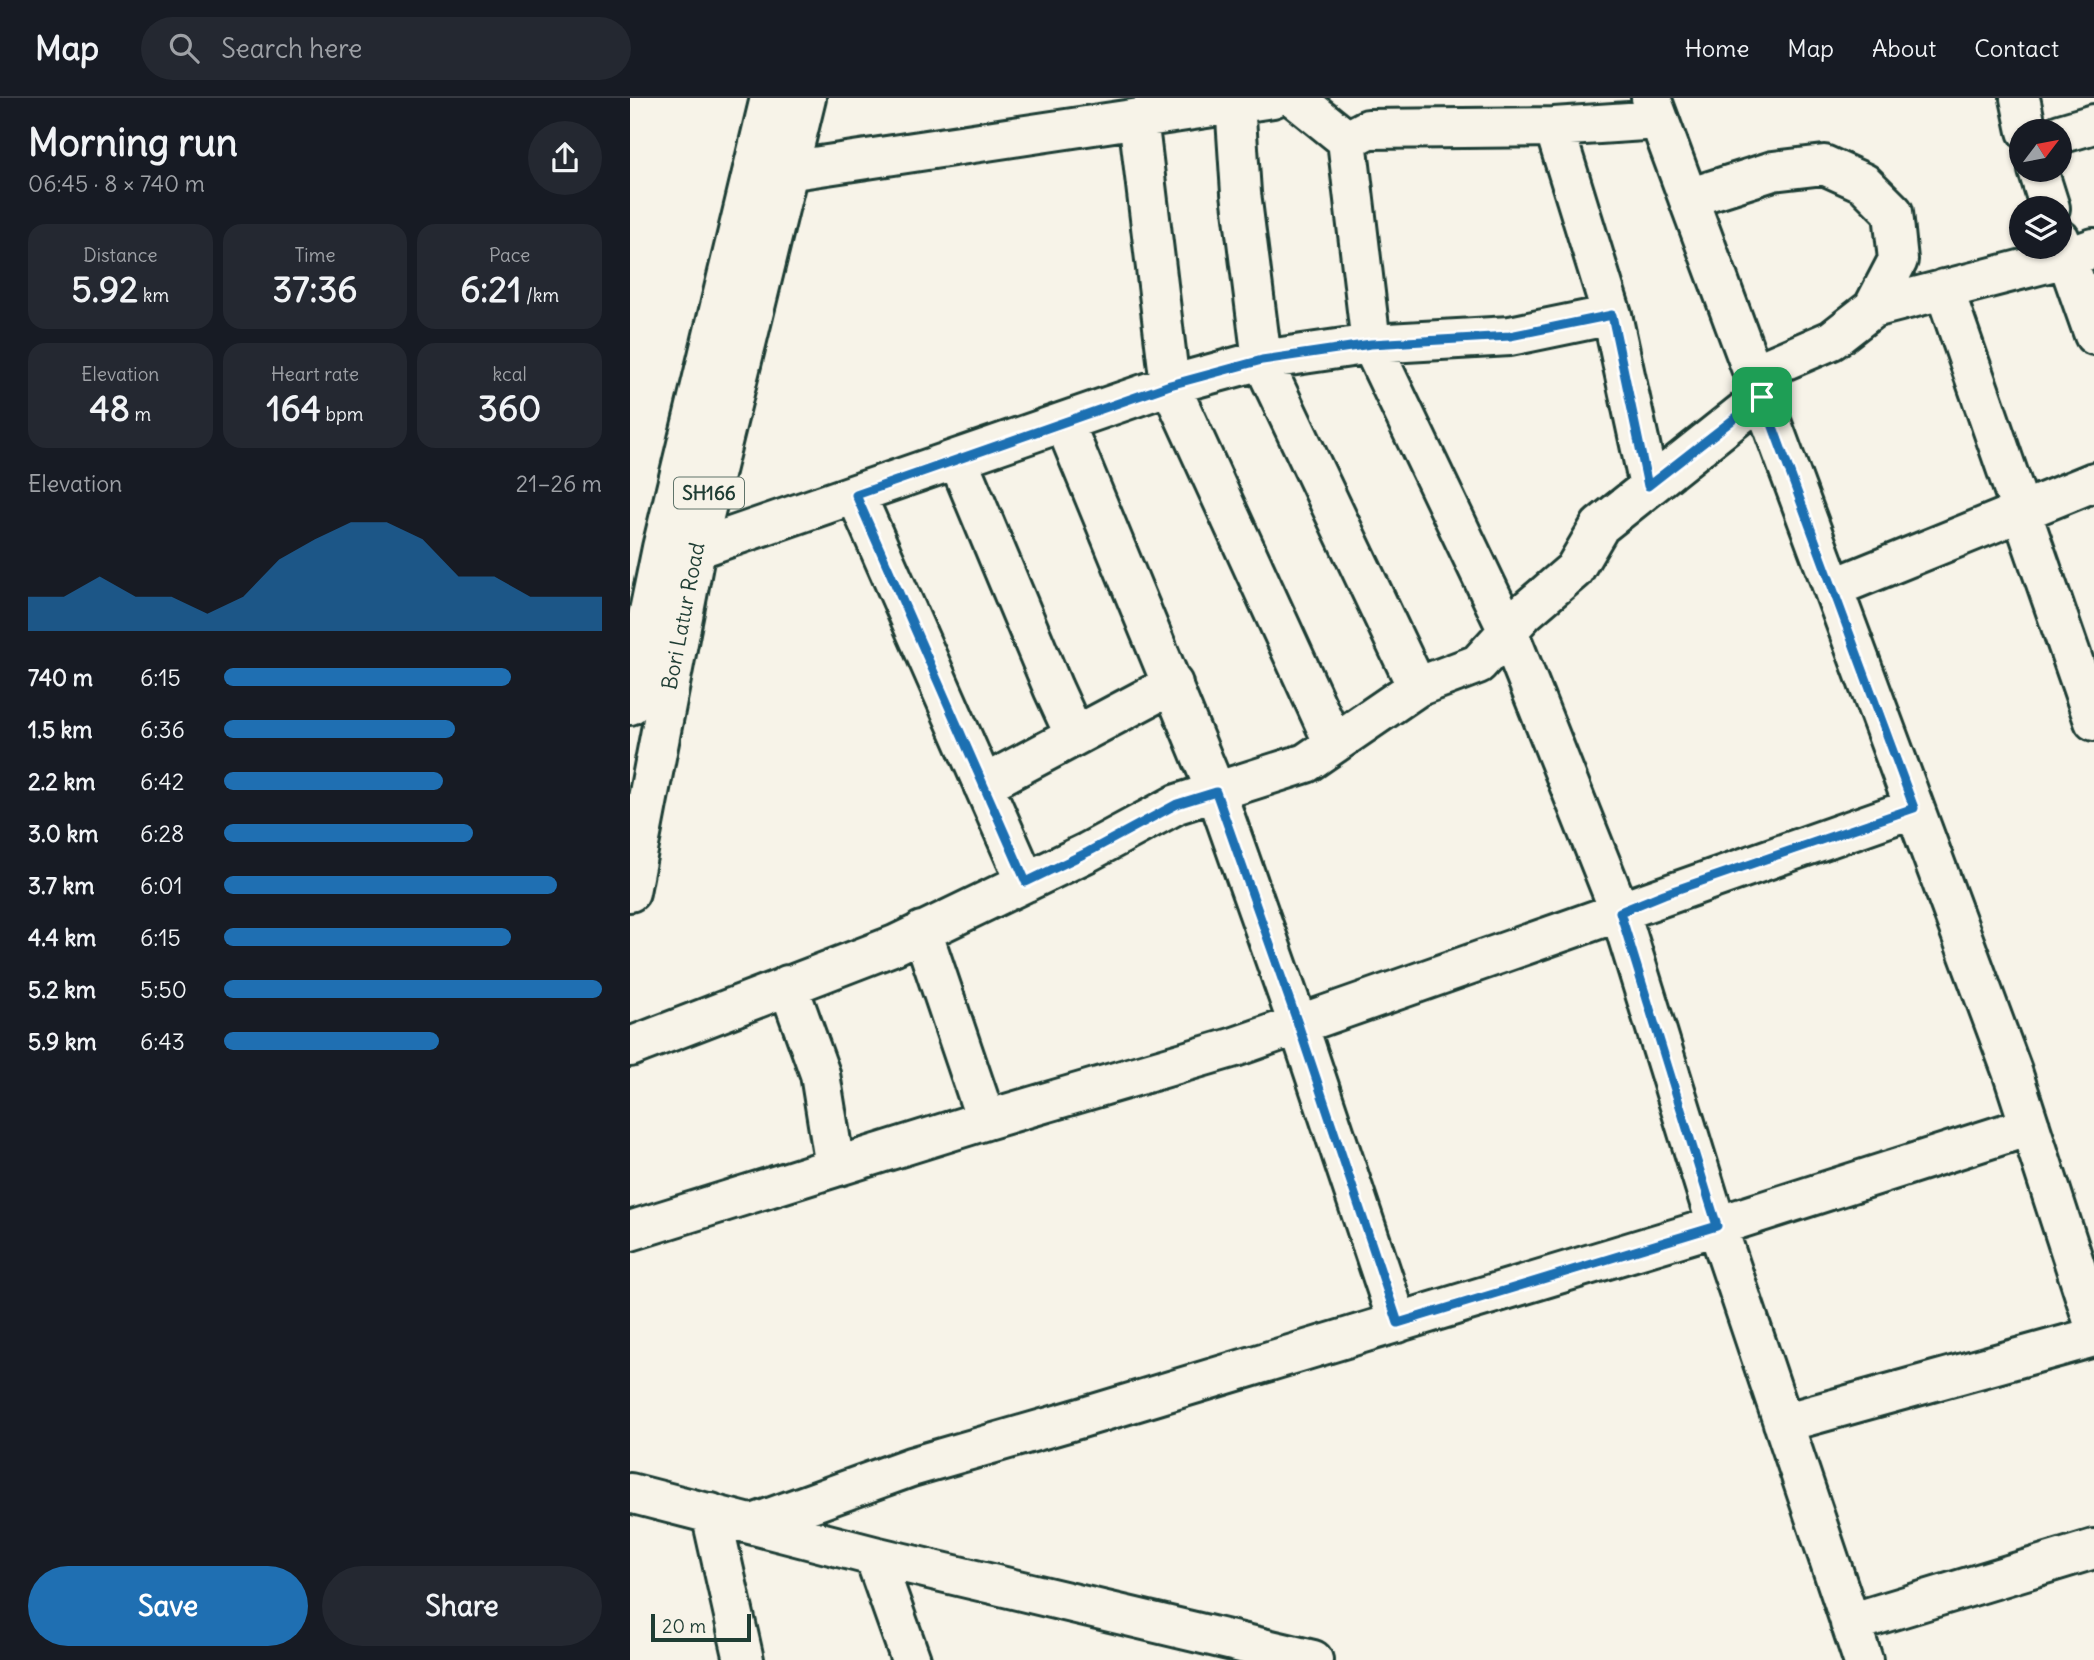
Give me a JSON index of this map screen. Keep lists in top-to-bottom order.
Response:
{
  "streets": {
    "street": ["SH166", "Bori Latur Road"]
  },
  "scale_bar": "20 m",
  "north": "top right",
  "page": {
    "header": "Map",
    "search": "Search here",
    "nav": [
      "Home",
      "Map",
      "About",
      "Contact"
    ],
    "heading": ["Morning run", "06:45 · 8 × 740 m"],
    "stats": [
      ["Distance", "5.92 km"],
      ["Time", "37:36"],
      ["Pace", "6:21 /km"],
      ["Elevation", "48 m"],
      ["Heart rate", "164 bpm"],
      ["kcal", "360"]
    ],
    "chart": ["Elevation", "21–26 m"],
    "list": [
      {
        "name": "740 m",
        "note": "6:15"
      },
      {
        "name": "1.5 km",
        "note": "6:36"
      },
      {
        "name": "2.2 km",
        "note": "6:42"
      },
      {
        "name": "3.0 km",
        "note": "6:28"
      },
      {
        "name": "3.7 km",
        "note": "6:01"
      },
      {
        "name": "4.4 km",
        "note": "6:15"
      },
      {
        "name": "5.2 km",
        "note": "5:50"
      },
      {
        "name": "5.9 km",
        "note": "6:43"
      }
    ],
    "buttons": ["Save", "Share"],
    "scale": "20 m"
  }
}
